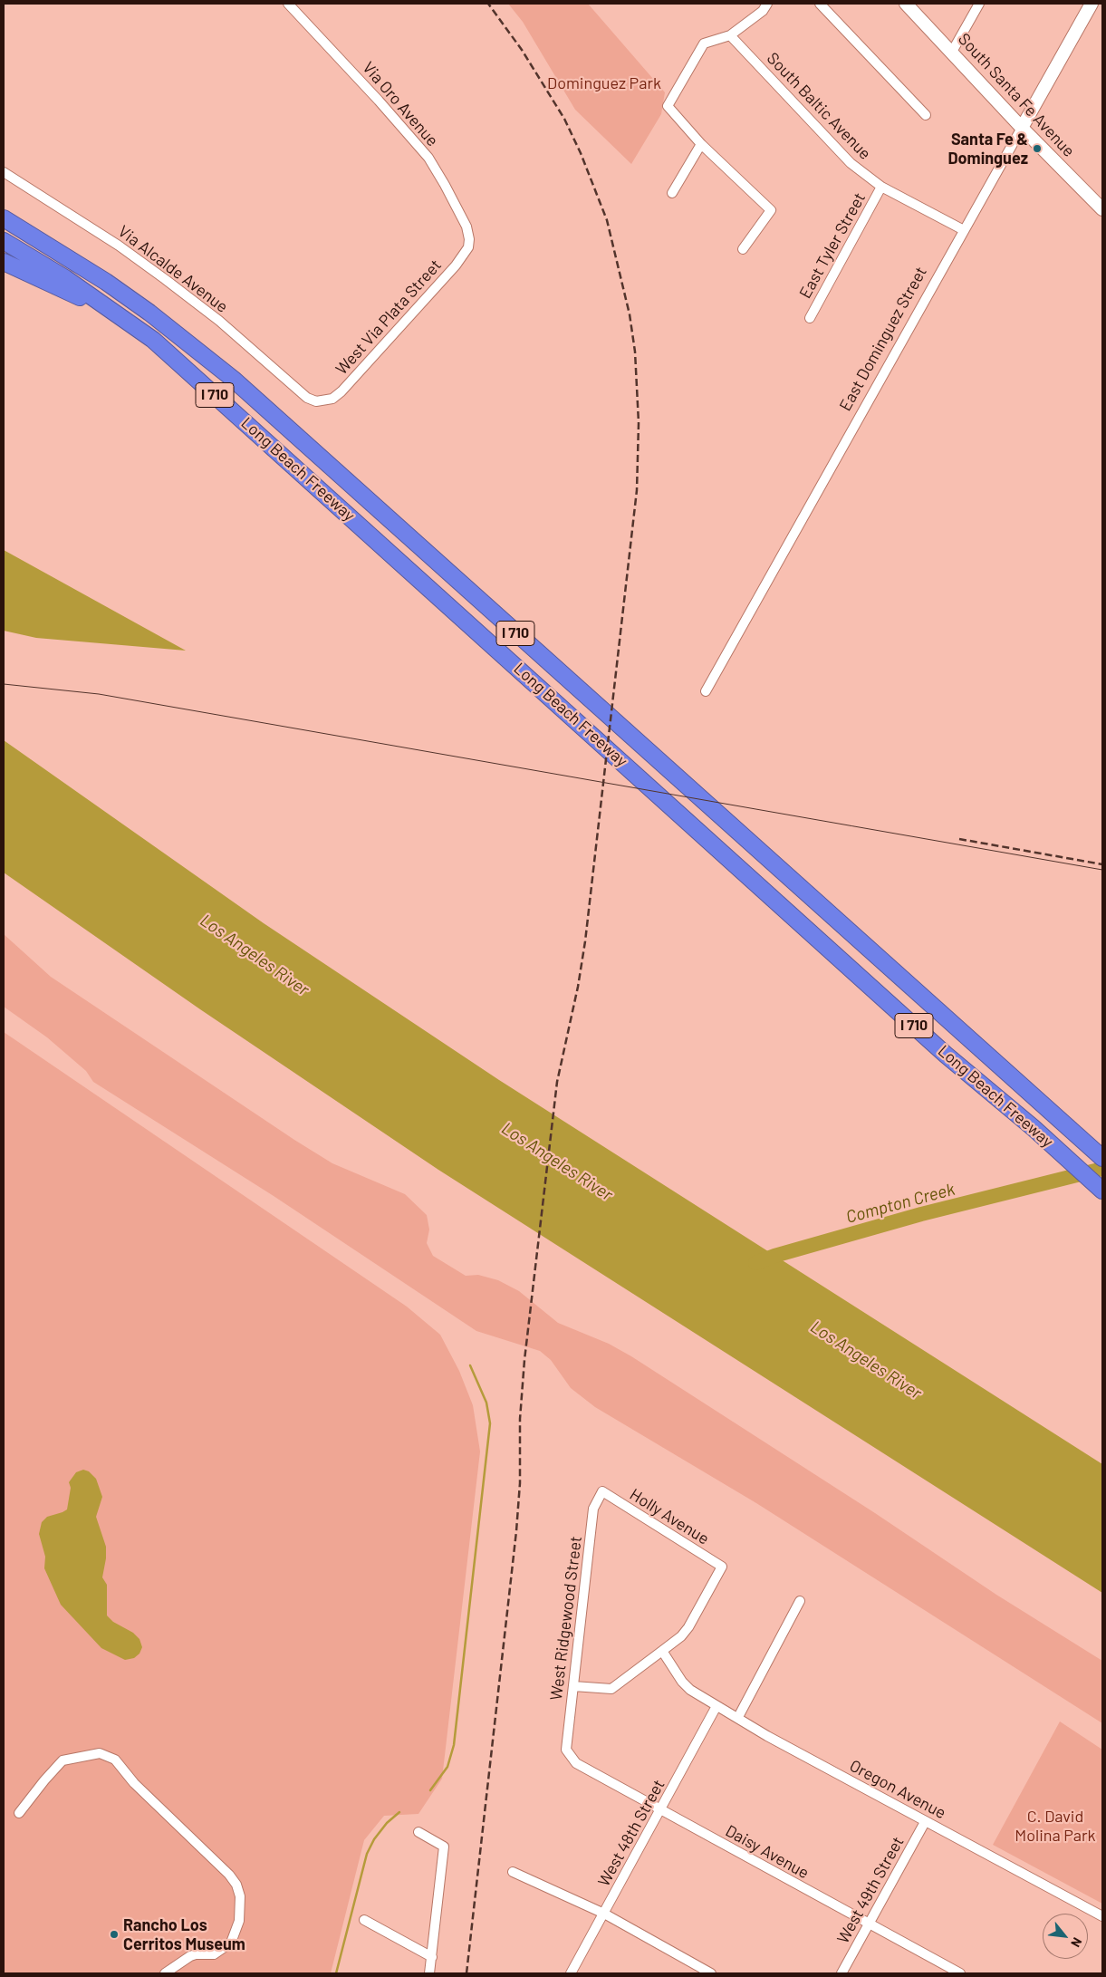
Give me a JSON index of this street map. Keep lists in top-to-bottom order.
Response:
{
  "streets": {
    "highway": ["I 710", "Long Beach Freeway"],
    "main road": ["South Santa Fe Avenue", "East Dominguez Street"],
    "street": [
      "Via Oro Avenue",
      "South Baltic Avenue",
      "East Tyler Street",
      "Via Alcalde Avenue",
      "West Via Plata Street",
      "Holly Avenue",
      "West Ridgewood Street",
      "Oregon Avenue",
      "West 48th Street",
      "Daisy Avenue",
      "West 49th Street"
    ]
  },
  "crossings": [
    ["South Santa Fe Avenue", "East Dominguez Street"],
    ["Via Oro Avenue", "West Via Plata Street"],
    ["South Baltic Avenue", "East Tyler Street"],
    ["South Baltic Avenue", "East Dominguez Street"],
    ["Via Alcalde Avenue", "West Via Plata Street"],
    ["Holly Avenue", "West Ridgewood Street"],
    ["Holly Avenue", "Oregon Avenue"],
    ["West Ridgewood Street", "Daisy Avenue"],
    ["Oregon Avenue", "West 48th Street"],
    ["Oregon Avenue", "West 49th Street"],
    ["West 48th Street", "Daisy Avenue"],
    ["Daisy Avenue", "West 49th Street"]
  ],
  "water": ["Los Angeles River", "Compton Creek"],
  "parks": ["Dominguez Park", "C. David Molina Park"],
  "places": ["Santa Fe & Dominguez", "Rancho Los Cerritos Museum"],
  "north": "bottom right"
}
